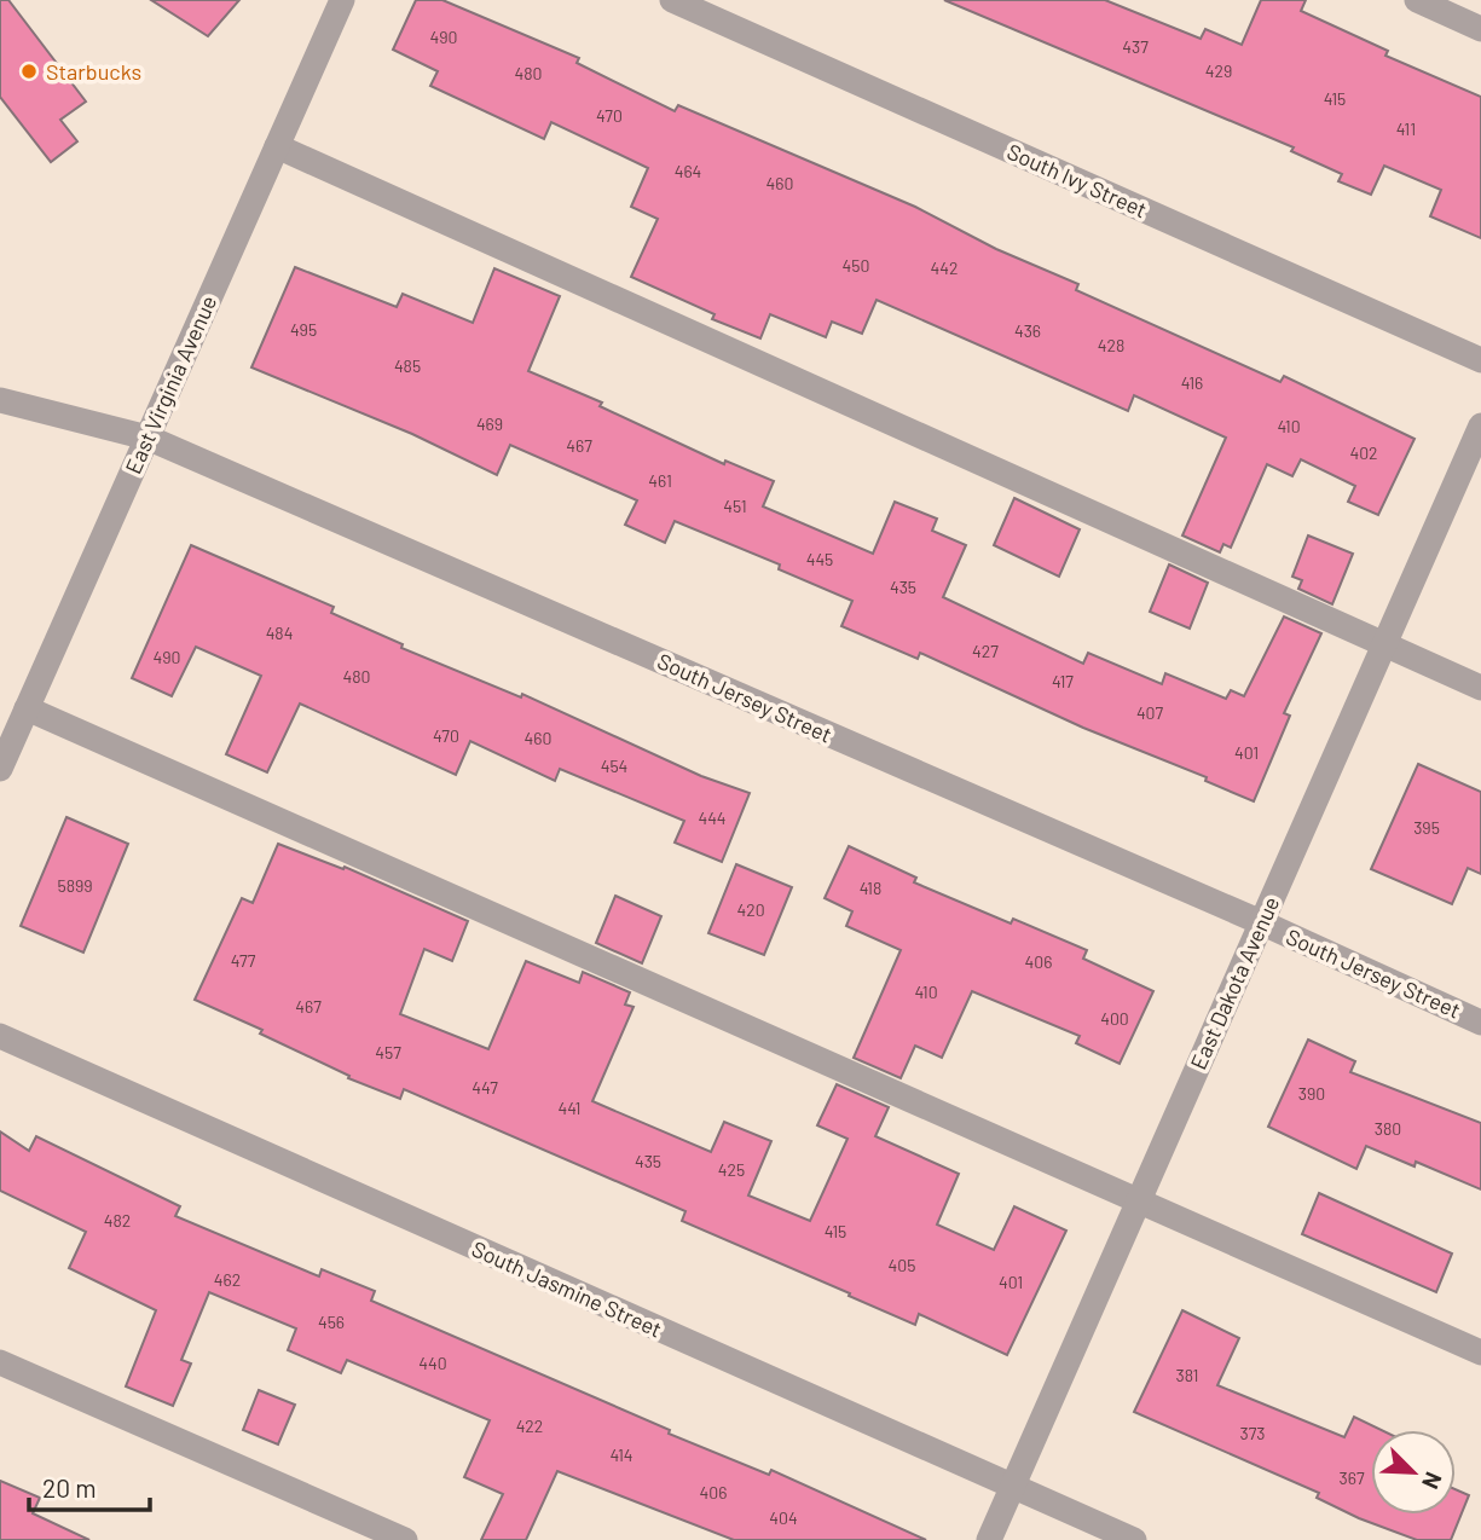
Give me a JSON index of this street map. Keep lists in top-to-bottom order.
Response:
{
  "streets": {
    "street": [
      "South Ivy Street",
      "East Virginia Avenue",
      "South Jersey Street",
      "East Dakota Avenue",
      "South Jasmine Street"
    ]
  },
  "crossings": [
    ["East Virginia Avenue", "South Jersey Street"],
    ["South Jersey Street", "East Dakota Avenue"],
    ["East Dakota Avenue", "South Jasmine Street"]
  ],
  "places": ["Starbucks"],
  "house_numbers": [
    "490",
    "437",
    "429",
    "480",
    "415",
    "470",
    "411",
    "464",
    "460",
    "450",
    "442",
    "495",
    "436",
    "428",
    "485",
    "416",
    "469",
    "410",
    "467",
    "402",
    "461",
    "451",
    "445",
    "435",
    "484",
    "427",
    "490",
    "480",
    "417",
    "407",
    "470",
    "460",
    "401",
    "454",
    "444",
    "395",
    "5899",
    "418",
    "420",
    "477",
    "406",
    "410",
    "467",
    "400",
    "457",
    "447",
    "390",
    "441",
    "380",
    "435",
    "425",
    "482",
    "415",
    "405",
    "462",
    "401",
    "456",
    "440",
    "381",
    "422",
    "373",
    "414",
    "367",
    "406",
    "404"
  ],
  "scale_bar": "20 m",
  "north": "bottom right"
}
